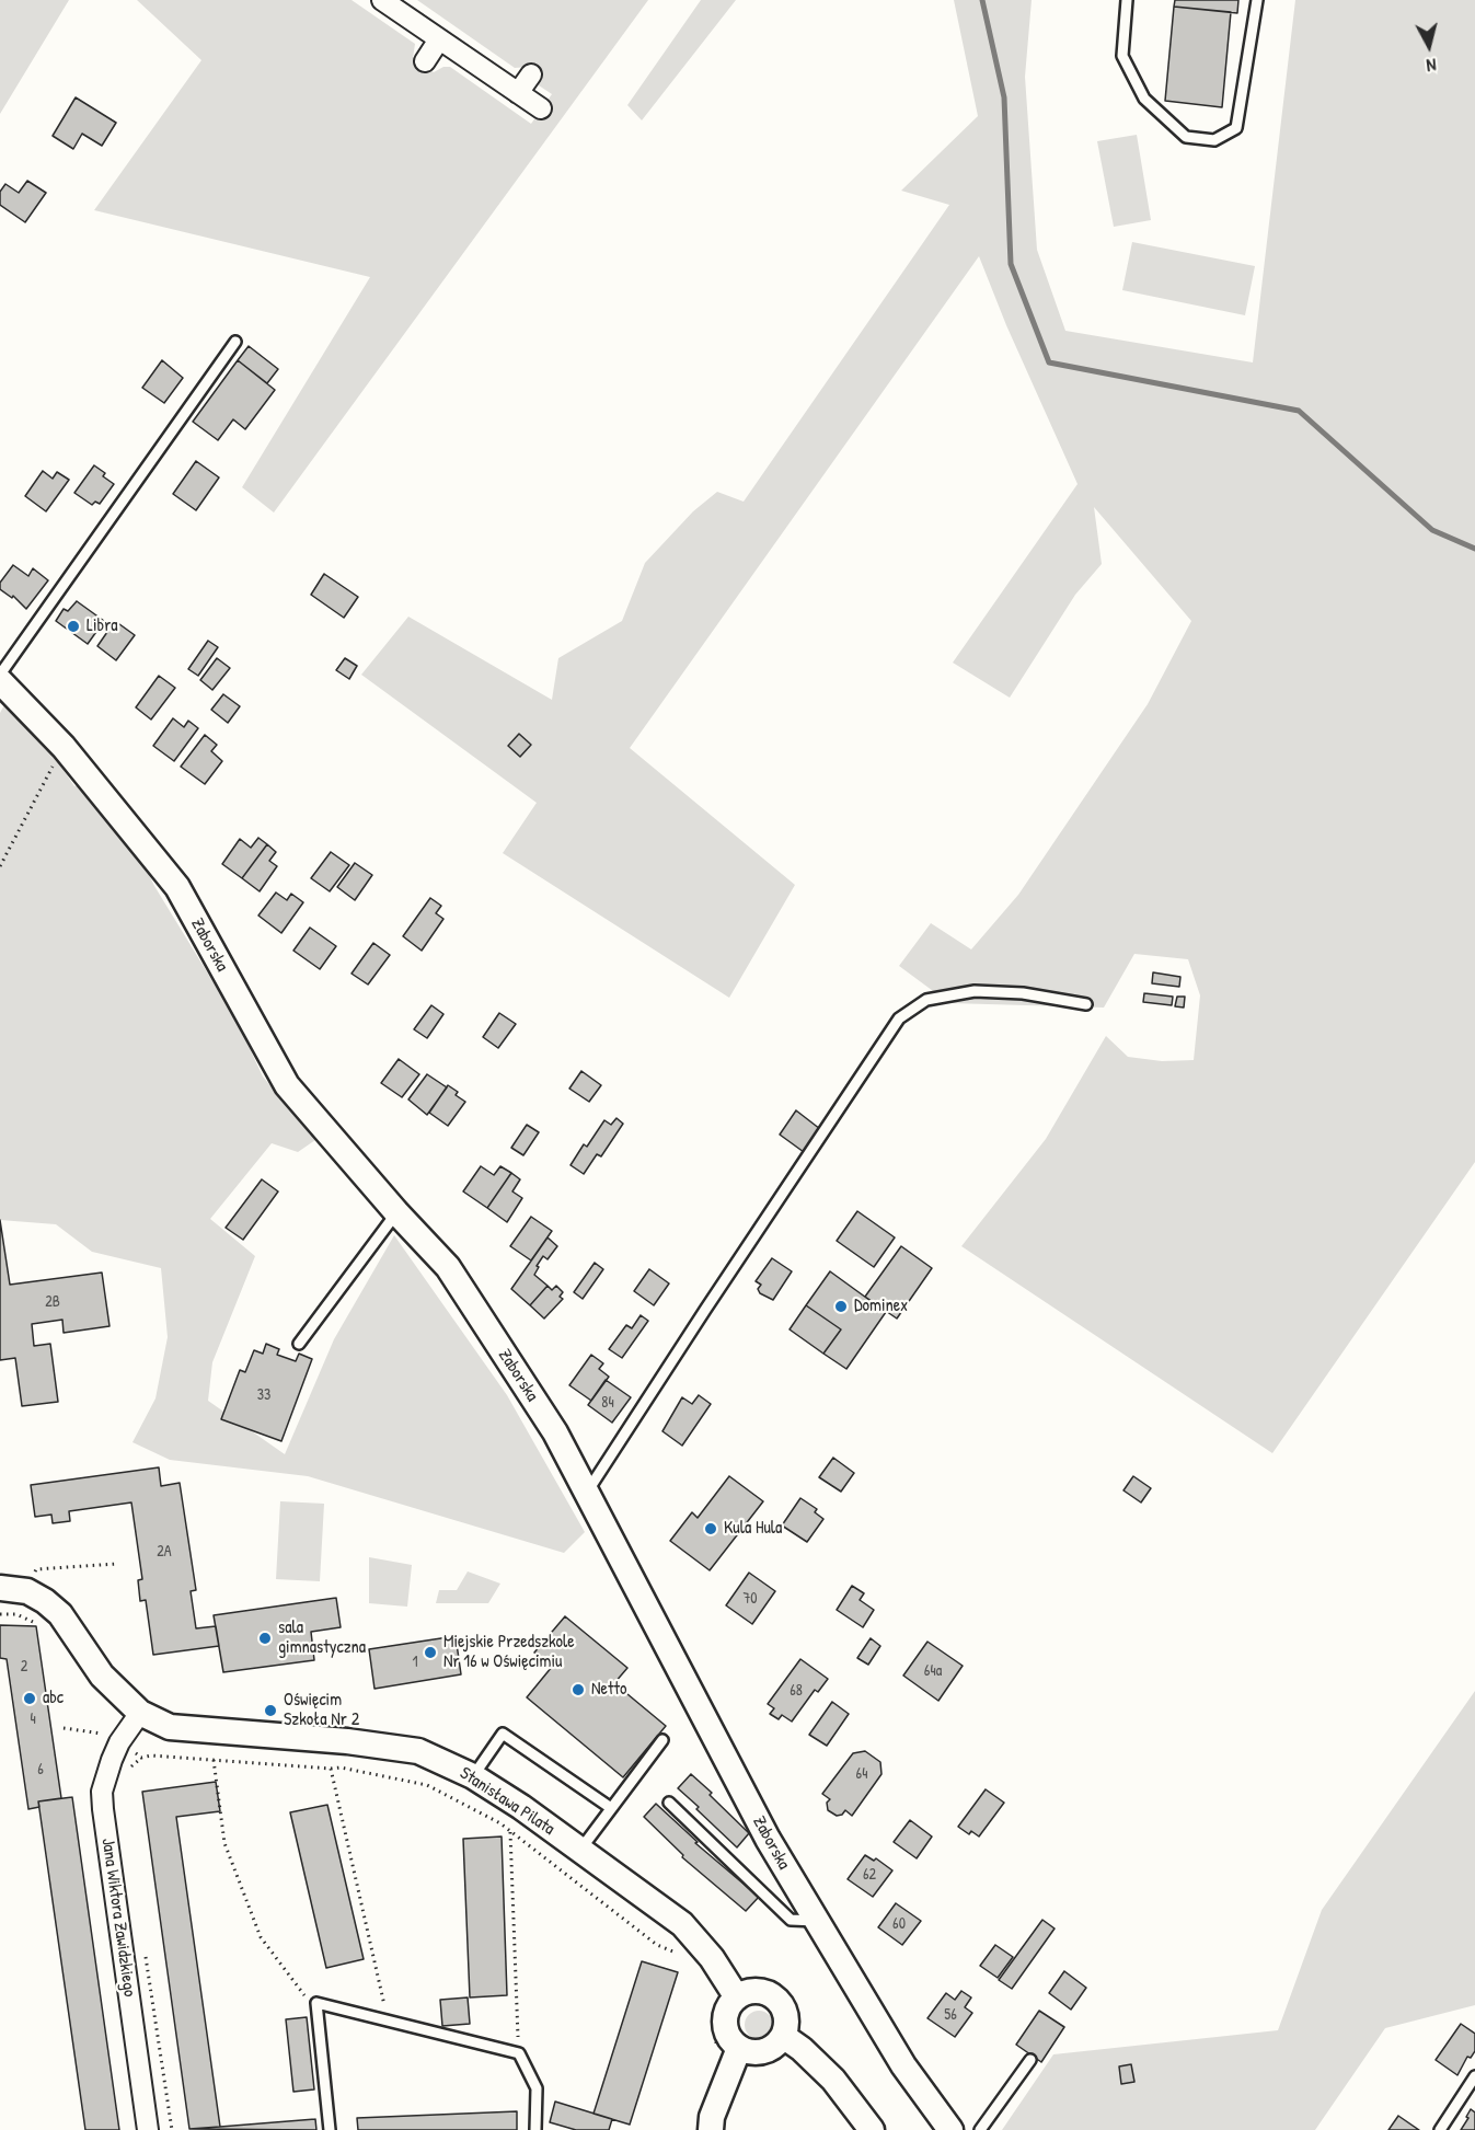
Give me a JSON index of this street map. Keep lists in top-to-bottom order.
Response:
{
  "streets": {
    "street": ["Zaborska", "Stanisława Pilata", "Jana Wiktora Zawidzkiego"]
  },
  "crossings": [
    ["Stanisława Pilata", "Jana Wiktora Zawidzkiego"]
  ],
  "places": [
    "Libra",
    "Dominex",
    "Kula Hula",
    "sala gimnastyczna",
    "Miejskie Przedszkole Nr 16 w Oświęcimiu",
    "Netto",
    "abc",
    "Oświęcim Szkoła Nr 2"
  ],
  "house_numbers": [
    "2B",
    "33",
    "84",
    "2A",
    "70",
    "1",
    "2",
    "64a",
    "68",
    "4",
    "6",
    "64",
    "62",
    "60",
    "56"
  ],
  "north": "bottom"
}
